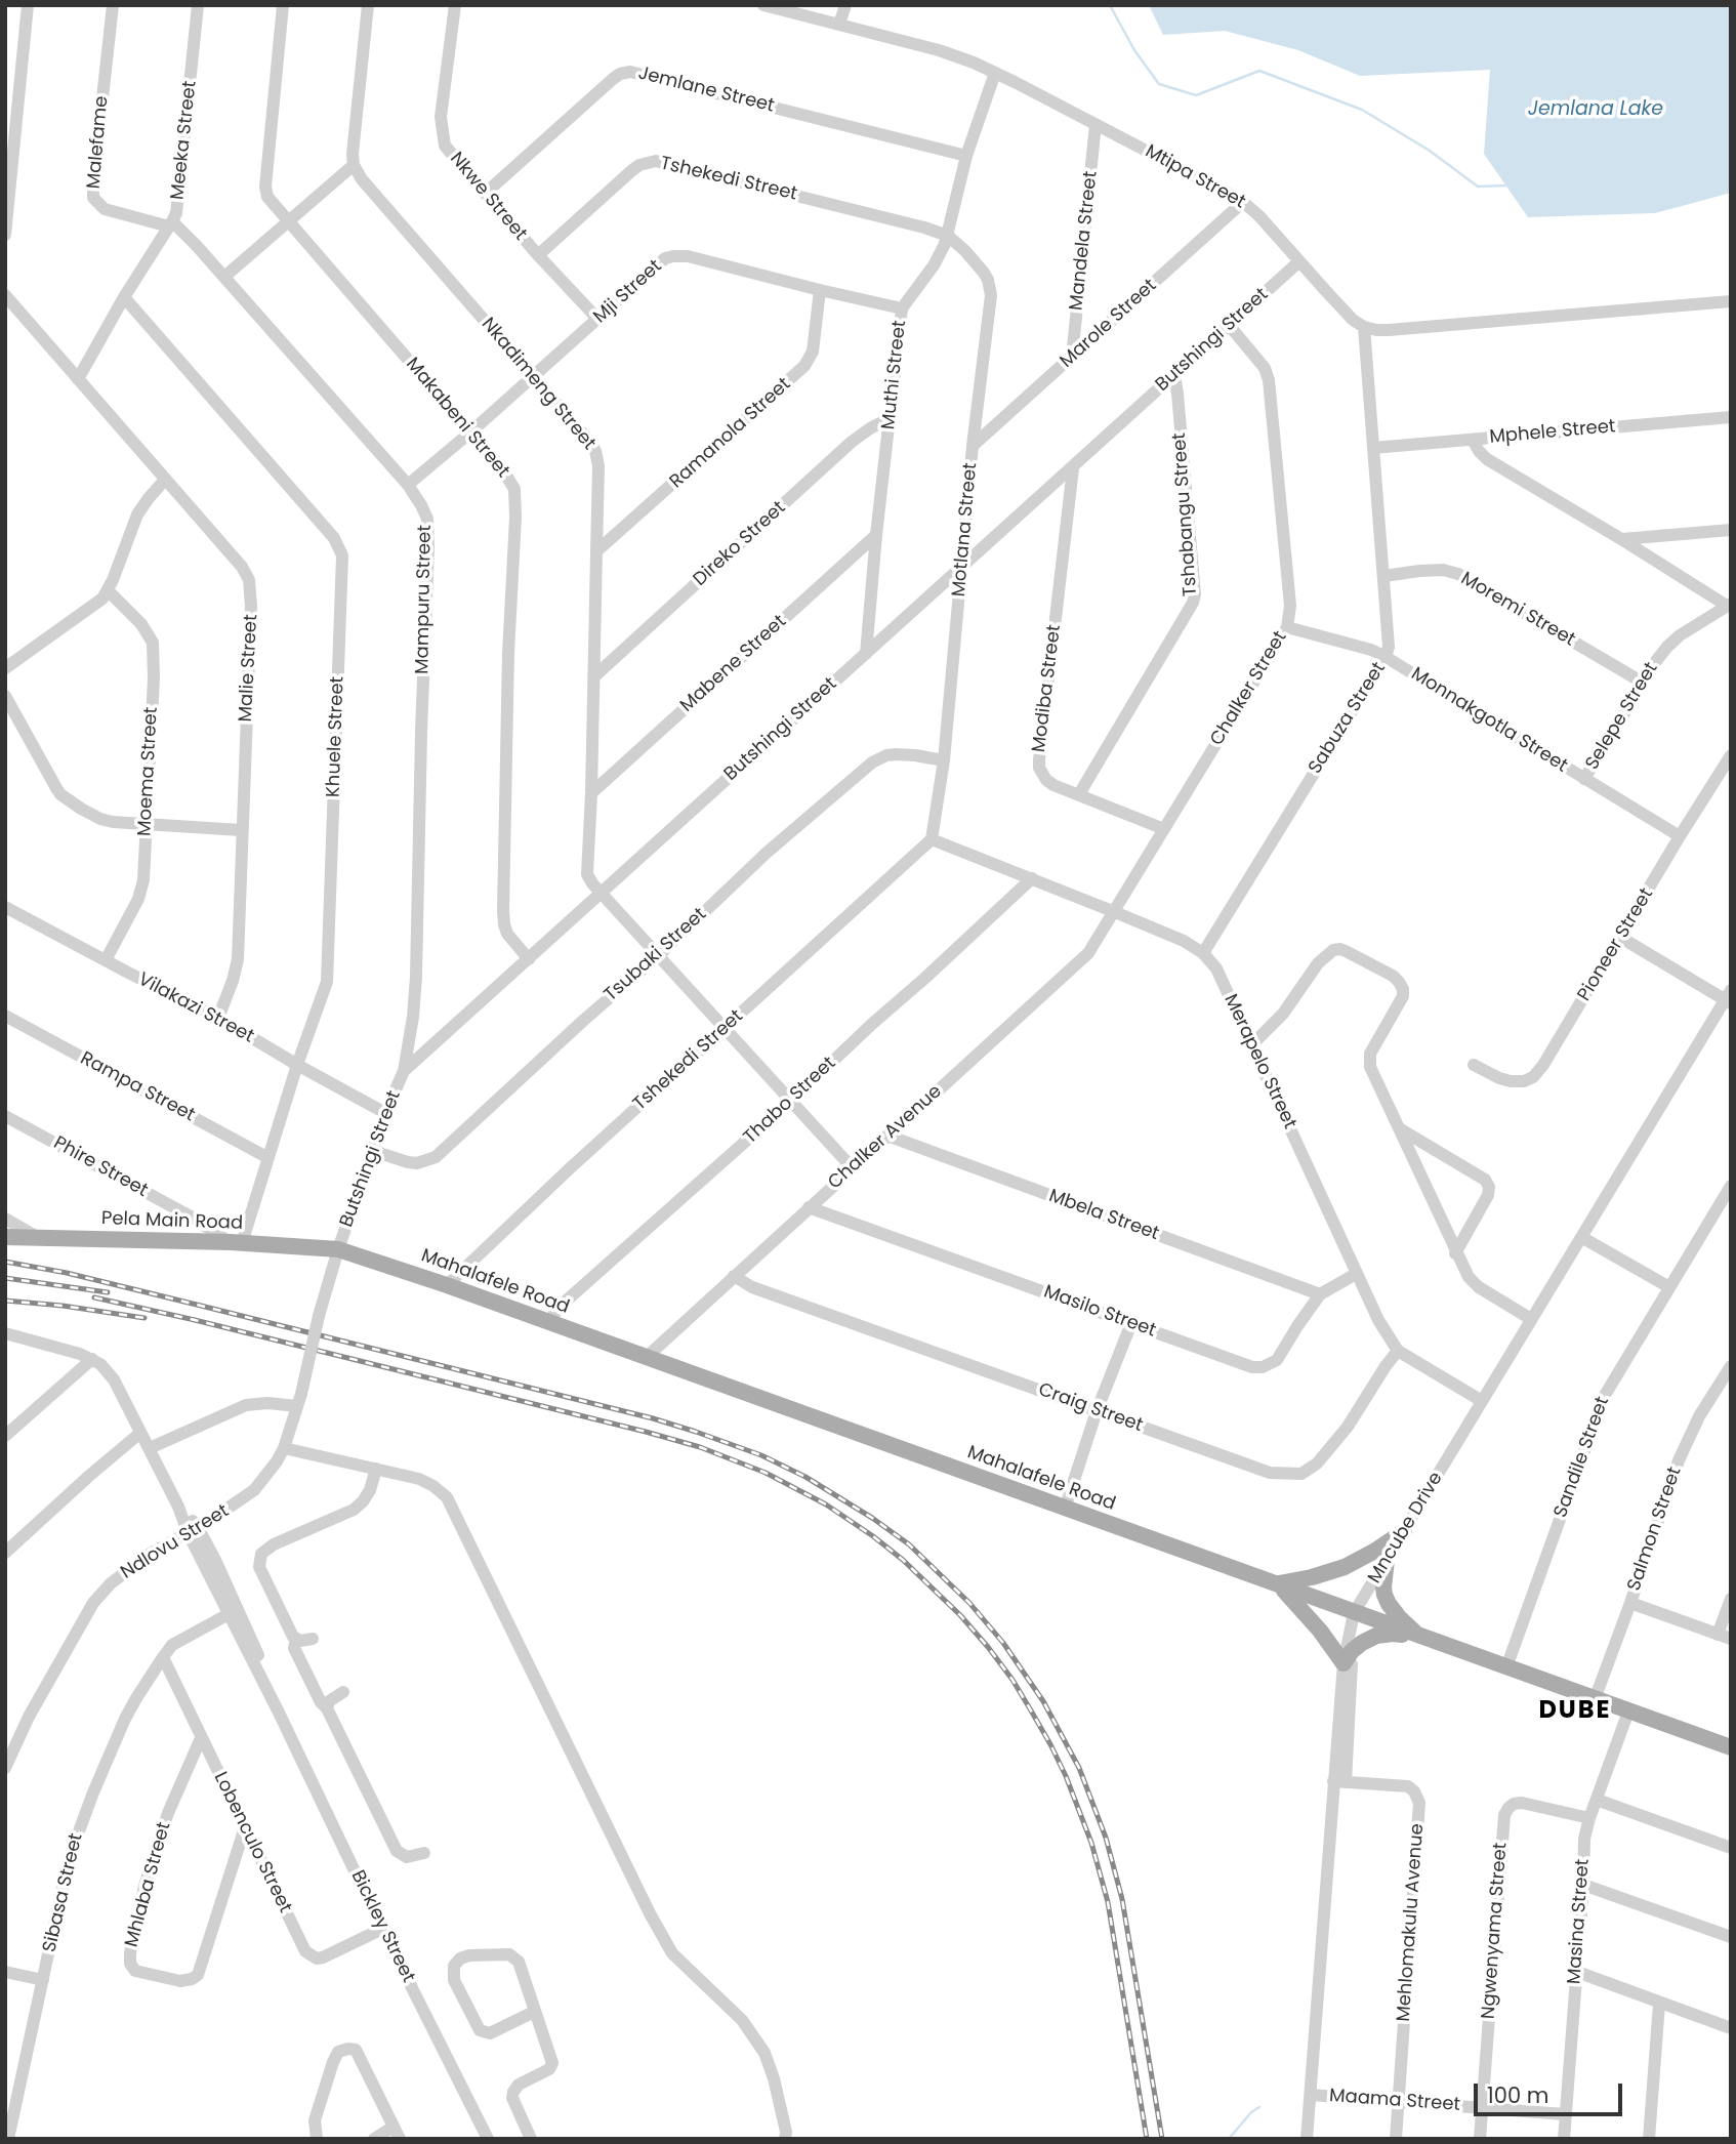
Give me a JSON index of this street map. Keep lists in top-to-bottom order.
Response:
{
  "streets": {
    "main road": ["Pela Main Road", "Mahalafele Road"],
    "street": [
      "Jemlane Street",
      "Meeka Street",
      "Malefame",
      "Mtipa Street",
      "Tshekedi Street",
      "Nkwe Street",
      "Mandela Street",
      "Mji Street",
      "Marole Street",
      "Butshingi Street",
      "Muthi Street",
      "Nkadimeng Street",
      "Makabeni Street",
      "Mphele Street",
      "Ramanola Street",
      "Tshabangu Street",
      "Motlana Street",
      "Direko Street",
      "Mampuru Street",
      "Moremi Street",
      "Mabene Street",
      "Malie Street",
      "Modiba Street",
      "Chalker Street",
      "Selepe Street",
      "Sabuza Street",
      "Monnakgotla Street",
      "Khuele Street",
      "Moema Street",
      "Pioneer Street",
      "Tsubaki Street",
      "Vilakazi Street",
      "Merapelo Street",
      "Rampa Street",
      "Thabo Street",
      "Chalker Avenue",
      "Phire Street",
      "Mbela Street",
      "Masilo Street",
      "Craig Street",
      "Sandile Street",
      "Mncube Drive",
      "Salmon Street",
      "Ndlovu Street",
      "Lobenculo Street",
      "Mhlaba Street",
      "Sibasa Street",
      "Masina Street",
      "Mehlomakulu Avenue",
      "Bickley Street",
      "Ngwenyama Street",
      "Maama Street"
    ]
  },
  "crossings": [
    ["Jemlane Street", "Nkwe Street"],
    ["Jemlane Street", "Muthi Street"],
    ["Meeka Street", "Malefame"],
    ["Meeka Street", "Mampuru Street"],
    ["Meeka Street", "Malie Street"],
    ["Meeka Street", "Khuele Street"],
    ["Malefame", "Mampuru Street"],
    ["Mtipa Street", "Mandela Street"],
    ["Mtipa Street", "Marole Street"],
    ["Mtipa Street", "Butshingi Street"],
    ["Mtipa Street", "Muthi Street"],
    ["Mtipa Street", "Sabuza Street"],
    ["Tshekedi Street", "Nkwe Street"],
    ["Tshekedi Street", "Muthi Street"],
    ["Tshekedi Street", "Nkadimeng Street"],
    ["Tshekedi Street", "Motlana Street"],
    ["Tshekedi Street", "Merapelo Street"],
    ["Tshekedi Street", "Mahalafele Road"],
    ["Nkwe Street", "Mji Street"],
    ["Mandela Street", "Marole Street"],
    ["Mji Street", "Muthi Street"],
    ["Mji Street", "Nkadimeng Street"],
    ["Mji Street", "Makabeni Street"],
    ["Mji Street", "Ramanola Street"],
    ["Mji Street", "Mampuru Street"],
    ["Marole Street", "Motlana Street"],
    ["Butshingi Street", "Muthi Street"],
    ["Butshingi Street", "Nkadimeng Street"],
    ["Butshingi Street", "Makabeni Street"],
    ["Butshingi Street", "Tshabangu Street"],
    ["Butshingi Street", "Motlana Street"],
    ["Butshingi Street", "Mampuru Street"],
    ["Butshingi Street", "Modiba Street"],
    ["Butshingi Street", "Chalker Street"],
    ["Butshingi Street", "Tsubaki Street"],
    ["Butshingi Street", "Vilakazi Street"],
    ["Butshingi Street", "Pela Main Road"],
    ["Butshingi Street", "Mahalafele Road"],
    ["Butshingi Street", "Ndlovu Street"],
    ["Muthi Street", "Motlana Street"],
    ["Muthi Street", "Direko Street"],
    ["Muthi Street", "Mabene Street"],
    ["Nkadimeng Street", "Ramanola Street"],
    ["Nkadimeng Street", "Direko Street"],
    ["Nkadimeng Street", "Mabene Street"],
    ["Nkadimeng Street", "Tsubaki Street"],
    ["Nkadimeng Street", "Thabo Street"],
    ["Nkadimeng Street", "Chalker Avenue"],
    ["Mphele Street", "Sabuza Street"],
    ["Tshabangu Street", "Modiba Street"],
    ["Motlana Street", "Tsubaki Street"],
    ["Motlana Street", "Merapelo Street"],
    ["Moremi Street", "Selepe Street"],
    ["Moremi Street", "Sabuza Street"],
    ["Malie Street", "Vilakazi Street"],
    ["Modiba Street", "Chalker Street"],
    ["Chalker Street", "Monnakgotla Street"],
    ["Chalker Street", "Merapelo Street"],
    ["Chalker Street", "Chalker Avenue"],
    ["Selepe Street", "Monnakgotla Street"],
    ["Sabuza Street", "Monnakgotla Street"],
    ["Sabuza Street", "Merapelo Street"],
    ["Monnakgotla Street", "Pioneer Street"],
    ["Khuele Street", "Vilakazi Street"],
    ["Khuele Street", "Rampa Street"],
    ["Khuele Street", "Phire Street"],
    ["Khuele Street", "Pela Main Road"],
    ["Moema Street", "Vilakazi Street"],
    ["Merapelo Street", "Thabo Street"],
    ["Merapelo Street", "Chalker Avenue"],
    ["Merapelo Street", "Masilo Street"],
    ["Merapelo Street", "Craig Street"],
    ["Merapelo Street", "Mncube Drive"],
    ["Thabo Street", "Mahalafele Road"],
    ["Chalker Avenue", "Mbela Street"],
    ["Chalker Avenue", "Mahalafele Road"],
    ["Chalker Avenue", "Masilo Street"],
    ["Chalker Avenue", "Craig Street"],
    ["Phire Street", "Pela Main Road"],
    ["Mbela Street", "Masilo Street"],
    ["Pela Main Road", "Mahalafele Road"],
    ["Mahalafele Road", "Sandile Street"],
    ["Mahalafele Road", "Mncube Drive"],
    ["Mahalafele Road", "Salmon Street"],
    ["Mahalafele Road", "Masina Street"],
    ["Mncube Drive", "Mehlomakulu Avenue"],
    ["Mncube Drive", "Maama Street"],
    ["Ndlovu Street", "Bickley Street"],
    ["Lobenculo Street", "Mhlaba Street"],
    ["Lobenculo Street", "Sibasa Street"],
    ["Lobenculo Street", "Bickley Street"],
    ["Sibasa Street", "Bickley Street"],
    ["Masina Street", "Ngwenyama Street"],
    ["Masina Street", "Maama Street"],
    ["Mehlomakulu Avenue", "Maama Street"],
    ["Ngwenyama Street", "Maama Street"]
  ],
  "districts": ["DUBE"],
  "water": ["Jemlana Lake"],
  "scale_bar": "100 m"
}
